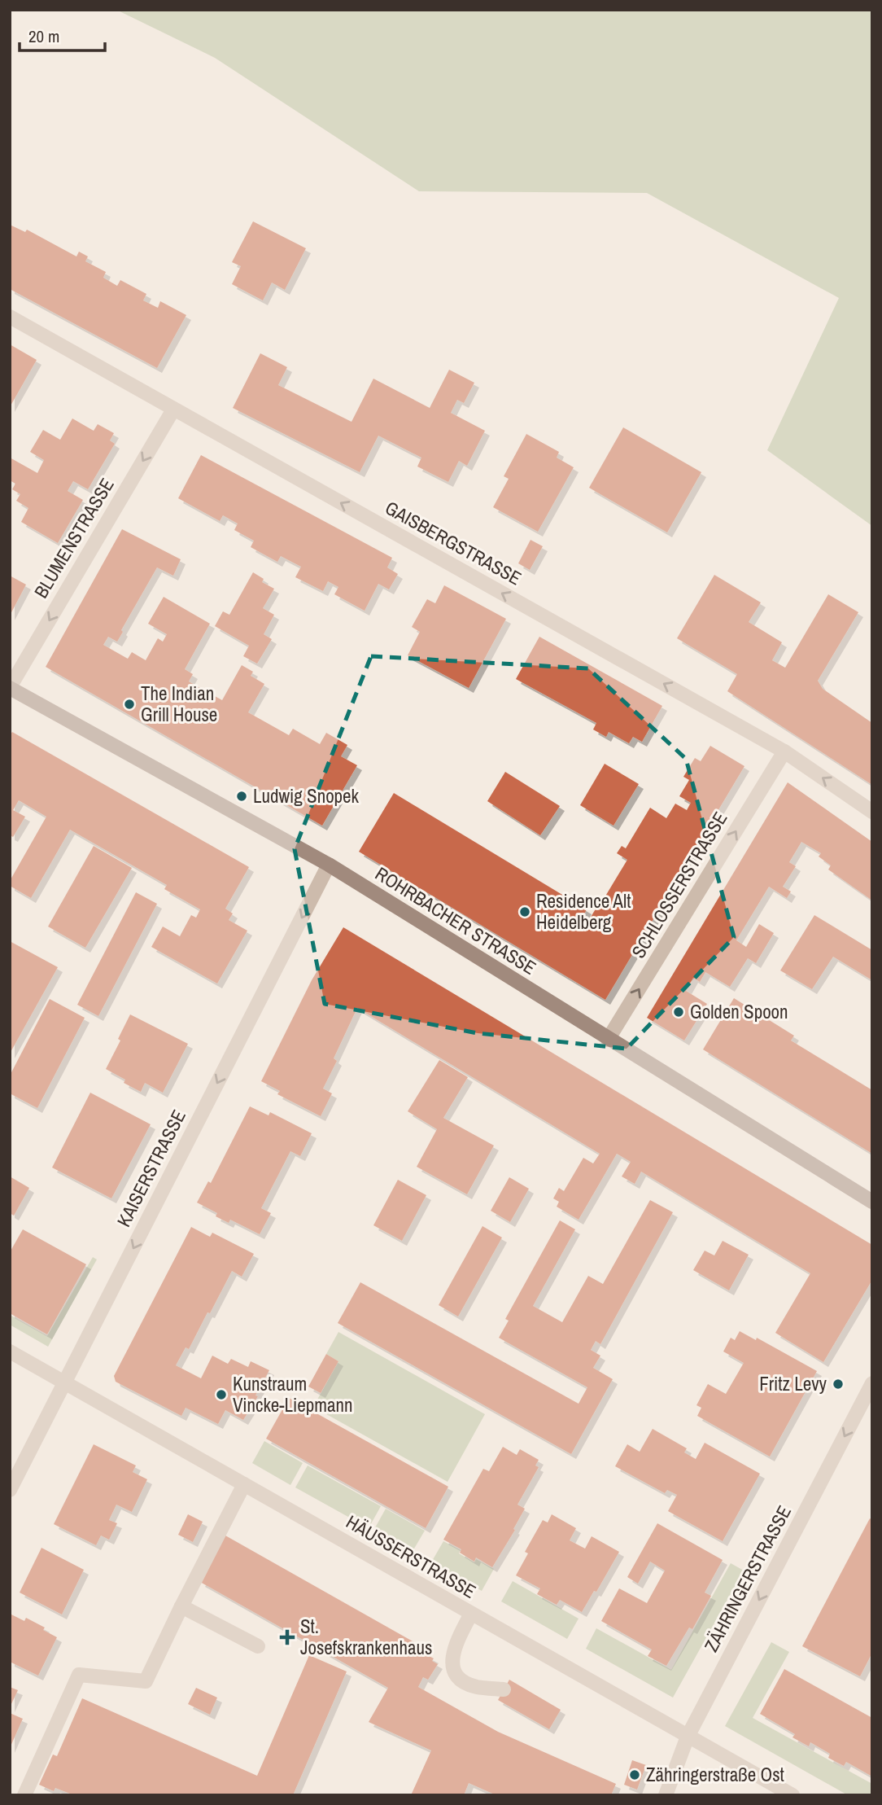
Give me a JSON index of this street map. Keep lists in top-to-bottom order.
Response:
{
  "streets": {
    "main road": ["ROHRBACHER STRASSE"],
    "street": [
      "BLUMENSTRASSE",
      "GAISBERGSTRASSE",
      "SCHLOSSERSTRASSE",
      "KAISERSTRASSE",
      "HÄUSSERSTRASSE",
      "ZÄHRINGERSTRASSE"
    ]
  },
  "crossings": [
    ["BLUMENSTRASSE", "GAISBERGSTRASSE"],
    ["BLUMENSTRASSE", "ROHRBACHER STRASSE"],
    ["GAISBERGSTRASSE", "SCHLOSSERSTRASSE"],
    ["SCHLOSSERSTRASSE", "ROHRBACHER STRASSE"],
    ["ROHRBACHER STRASSE", "KAISERSTRASSE"],
    ["KAISERSTRASSE", "HÄUSSERSTRASSE"],
    ["HÄUSSERSTRASSE", "ZÄHRINGERSTRASSE"]
  ],
  "one_way": [
    "BLUMENSTRASSE",
    "GAISBERGSTRASSE",
    "SCHLOSSERSTRASSE",
    "KAISERSTRASSE",
    "ZÄHRINGERSTRASSE"
  ],
  "places": {
    "other": [
      "The Indian Grill House",
      "Ludwig Snopek",
      "Residence Alt Heidelberg",
      "Golden Spoon",
      "Fritz Levy",
      "Kunstraum Vincke-Liepmann",
      "Zähringerstraße Ost"
    ],
    "health": ["St. Josefskrankenhaus"]
  },
  "scale_bar": "20 m"
}
